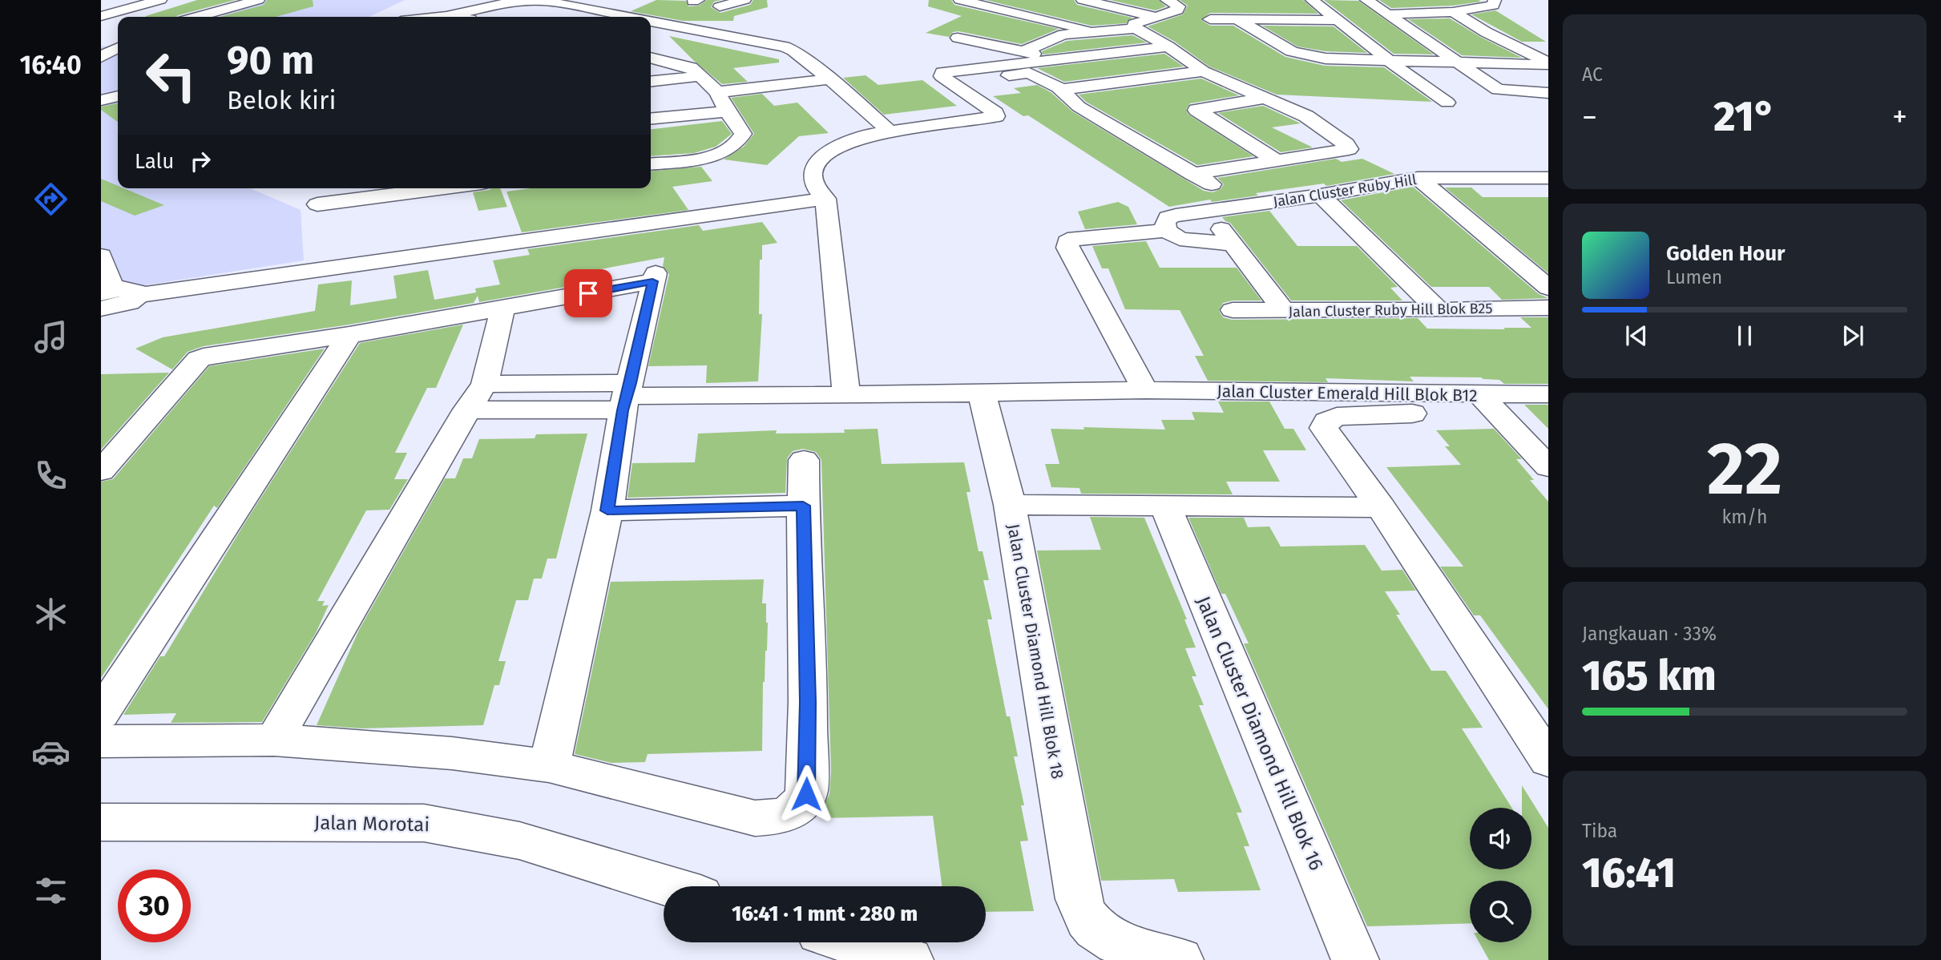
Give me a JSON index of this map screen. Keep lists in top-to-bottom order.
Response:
{
  "streets": {
    "street": [
      "Jalan Cluster Ruby Hill",
      "Jalan Cluster Ruby Hill Blok B25",
      "Jalan Cluster Emerald Hill Blok B12",
      "Jalan Cluster Diamond Hill Blok 18",
      "Jalan Cluster Diamond Hill Blok 16",
      "Jalan Morotai"
    ]
  },
  "crossings": [
    ["Jalan Cluster Diamond Hill Blok 18", "Jalan Cluster Diamond Hill Blok 16"]
  ],
  "page": {
    "tabs": "16:40",
    "tile": [
      "AC",
      ["22", "km/h"],
      ["Jangkauan · 33%", "165 km"],
      ["Tiba", "16:41"]
    ],
    "turn": ["90 m", "Belok kiri"],
    "heat": ["−", "21°", "+"],
    "then": "Lalu",
    "song": ["Golden Hour", "Lumen"],
    "limit": "30",
    "trip": "16:41 · 1 mnt · 280 m"
  }
}
